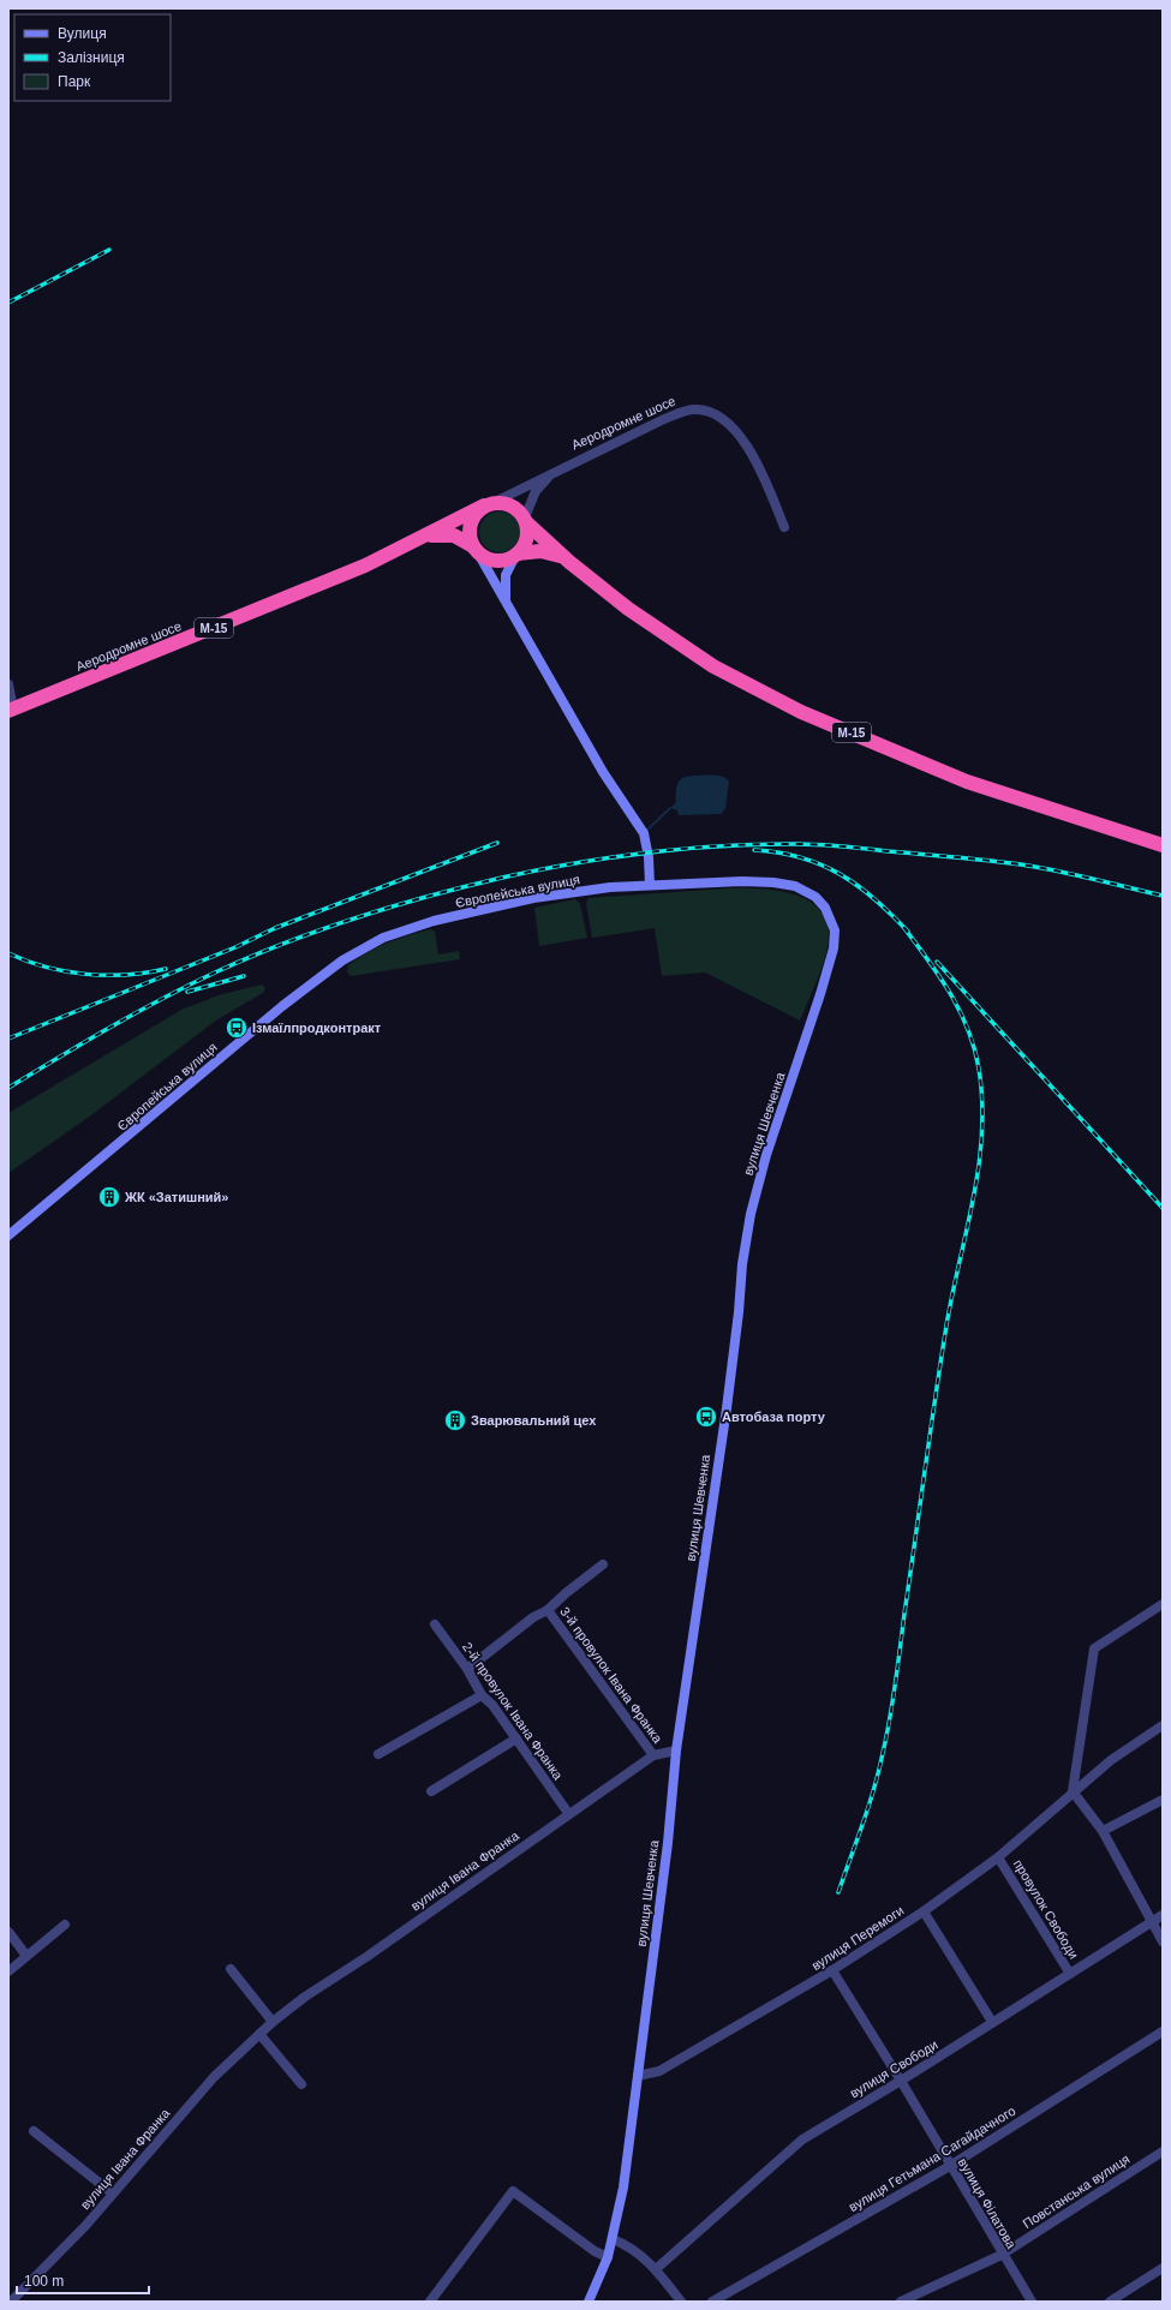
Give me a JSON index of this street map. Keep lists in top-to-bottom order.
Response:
{
  "streets": {
    "highway": ["Аеродромне шосе", "М-15"],
    "main road": ["Європейська вулиця", "вулиця Шевченка"],
    "street": [
      "3-й провулок Івана Франка",
      "2-й провулок Івана Франка",
      "вулиця Івана Франка",
      "провулок Свободи",
      "вулиця Перемоги",
      "вулиця Свободи",
      "вулиця Гетьмана Сагайдачного",
      "Повстанська вулиця",
      "вулиця Філатова"
    ]
  },
  "crossings": [
    ["Аеродромне шосе", "М-15"],
    ["Європейська вулиця", "вулиця Шевченка"],
    ["вулиця Шевченка", "вулиця Івана Франка"],
    ["вулиця Шевченка", "вулиця Перемоги"],
    ["3-й провулок Івана Франка", "вулиця Івана Франка"],
    ["2-й провулок Івана Франка", "вулиця Івана Франка"],
    ["провулок Свободи", "вулиця Перемоги"],
    ["провулок Свободи", "вулиця Свободи"],
    ["вулиця Перемоги", "вулиця Філатова"],
    ["вулиця Свободи", "вулиця Філатова"],
    ["вулиця Гетьмана Сагайдачного", "вулиця Філатова"],
    ["Повстанська вулиця", "вулиця Філатова"]
  ],
  "places": {
    "bus stop": ["Ізмаїлпродконтракт", "Автобаза порту"],
    "building": ["ЖК «Затишний»", "Зварювальний цех"]
  },
  "legend": ["Вулиця", "Залізниця", "Парк"],
  "scale_bar": "100 m"
}
